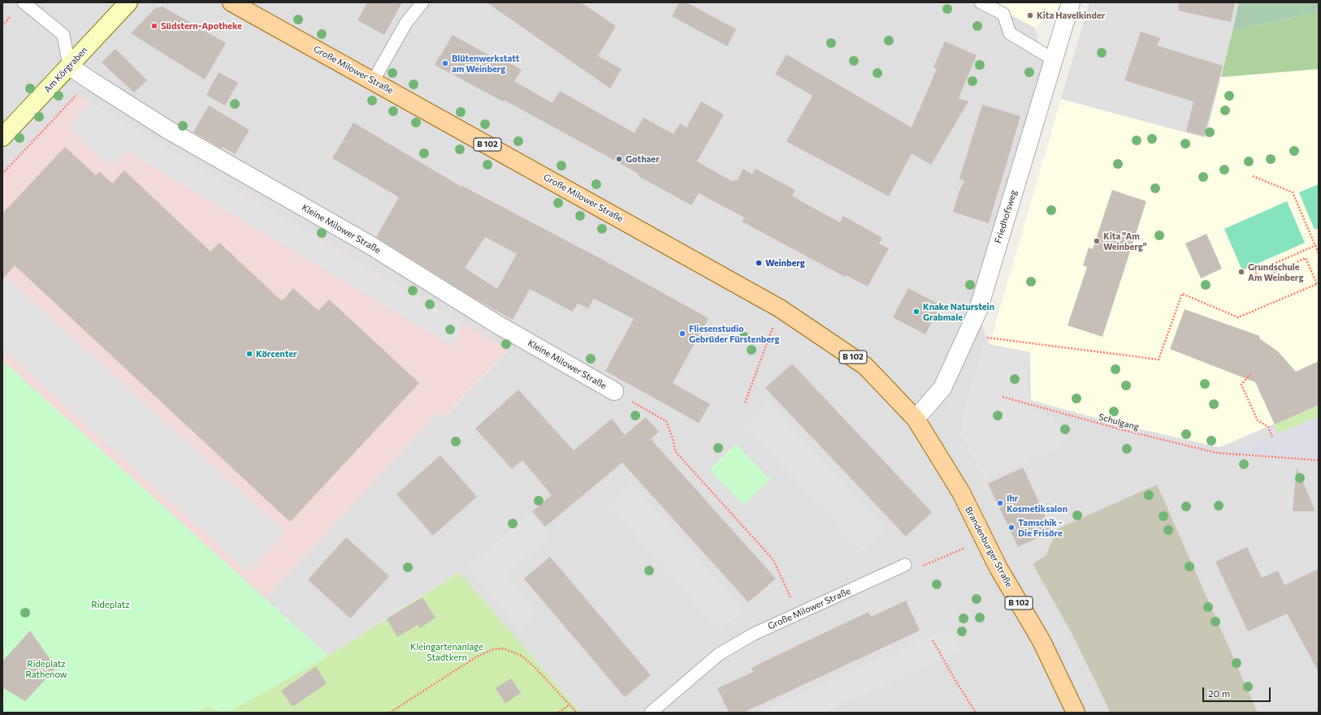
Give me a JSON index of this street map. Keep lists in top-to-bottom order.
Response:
{
  "streets": {
    "main road": ["Große Milower Straße", "B 102", "Brandenburger Straße"],
    "street": ["Am Körgraben", "Friedhofsweg", "Kleine Milower Straße"],
    "path": ["Schulgang"]
  },
  "crossings": [
    ["Am Körgraben", "Kleine Milower Straße"],
    ["Große Milower Straße", "Friedhofsweg"],
    ["Große Milower Straße", "Brandenburger Straße"],
    ["Friedhofsweg", "Brandenburger Straße"]
  ],
  "parks": ["Rideplatz", "Kleingartenanlage Stadtkern", "Rideplatz Rathenow"],
  "places": [
    "Kita Havelkinder",
    "Südstern-Apotheke",
    "Blütenwerkstatt am Weinberg",
    "Gothaer",
    "Kita \"Am Weinberg\"",
    "Weinberg",
    "Grundschule Am Weinberg",
    "Knake Naturstein Grabmale",
    "Fliesenstudio Gebrüder Fürstenberg",
    "Körcenter",
    "Ihr Kosmetiksalon",
    "Tamschik - Die Frisöre"
  ],
  "scale_bar": "20 m"
}
